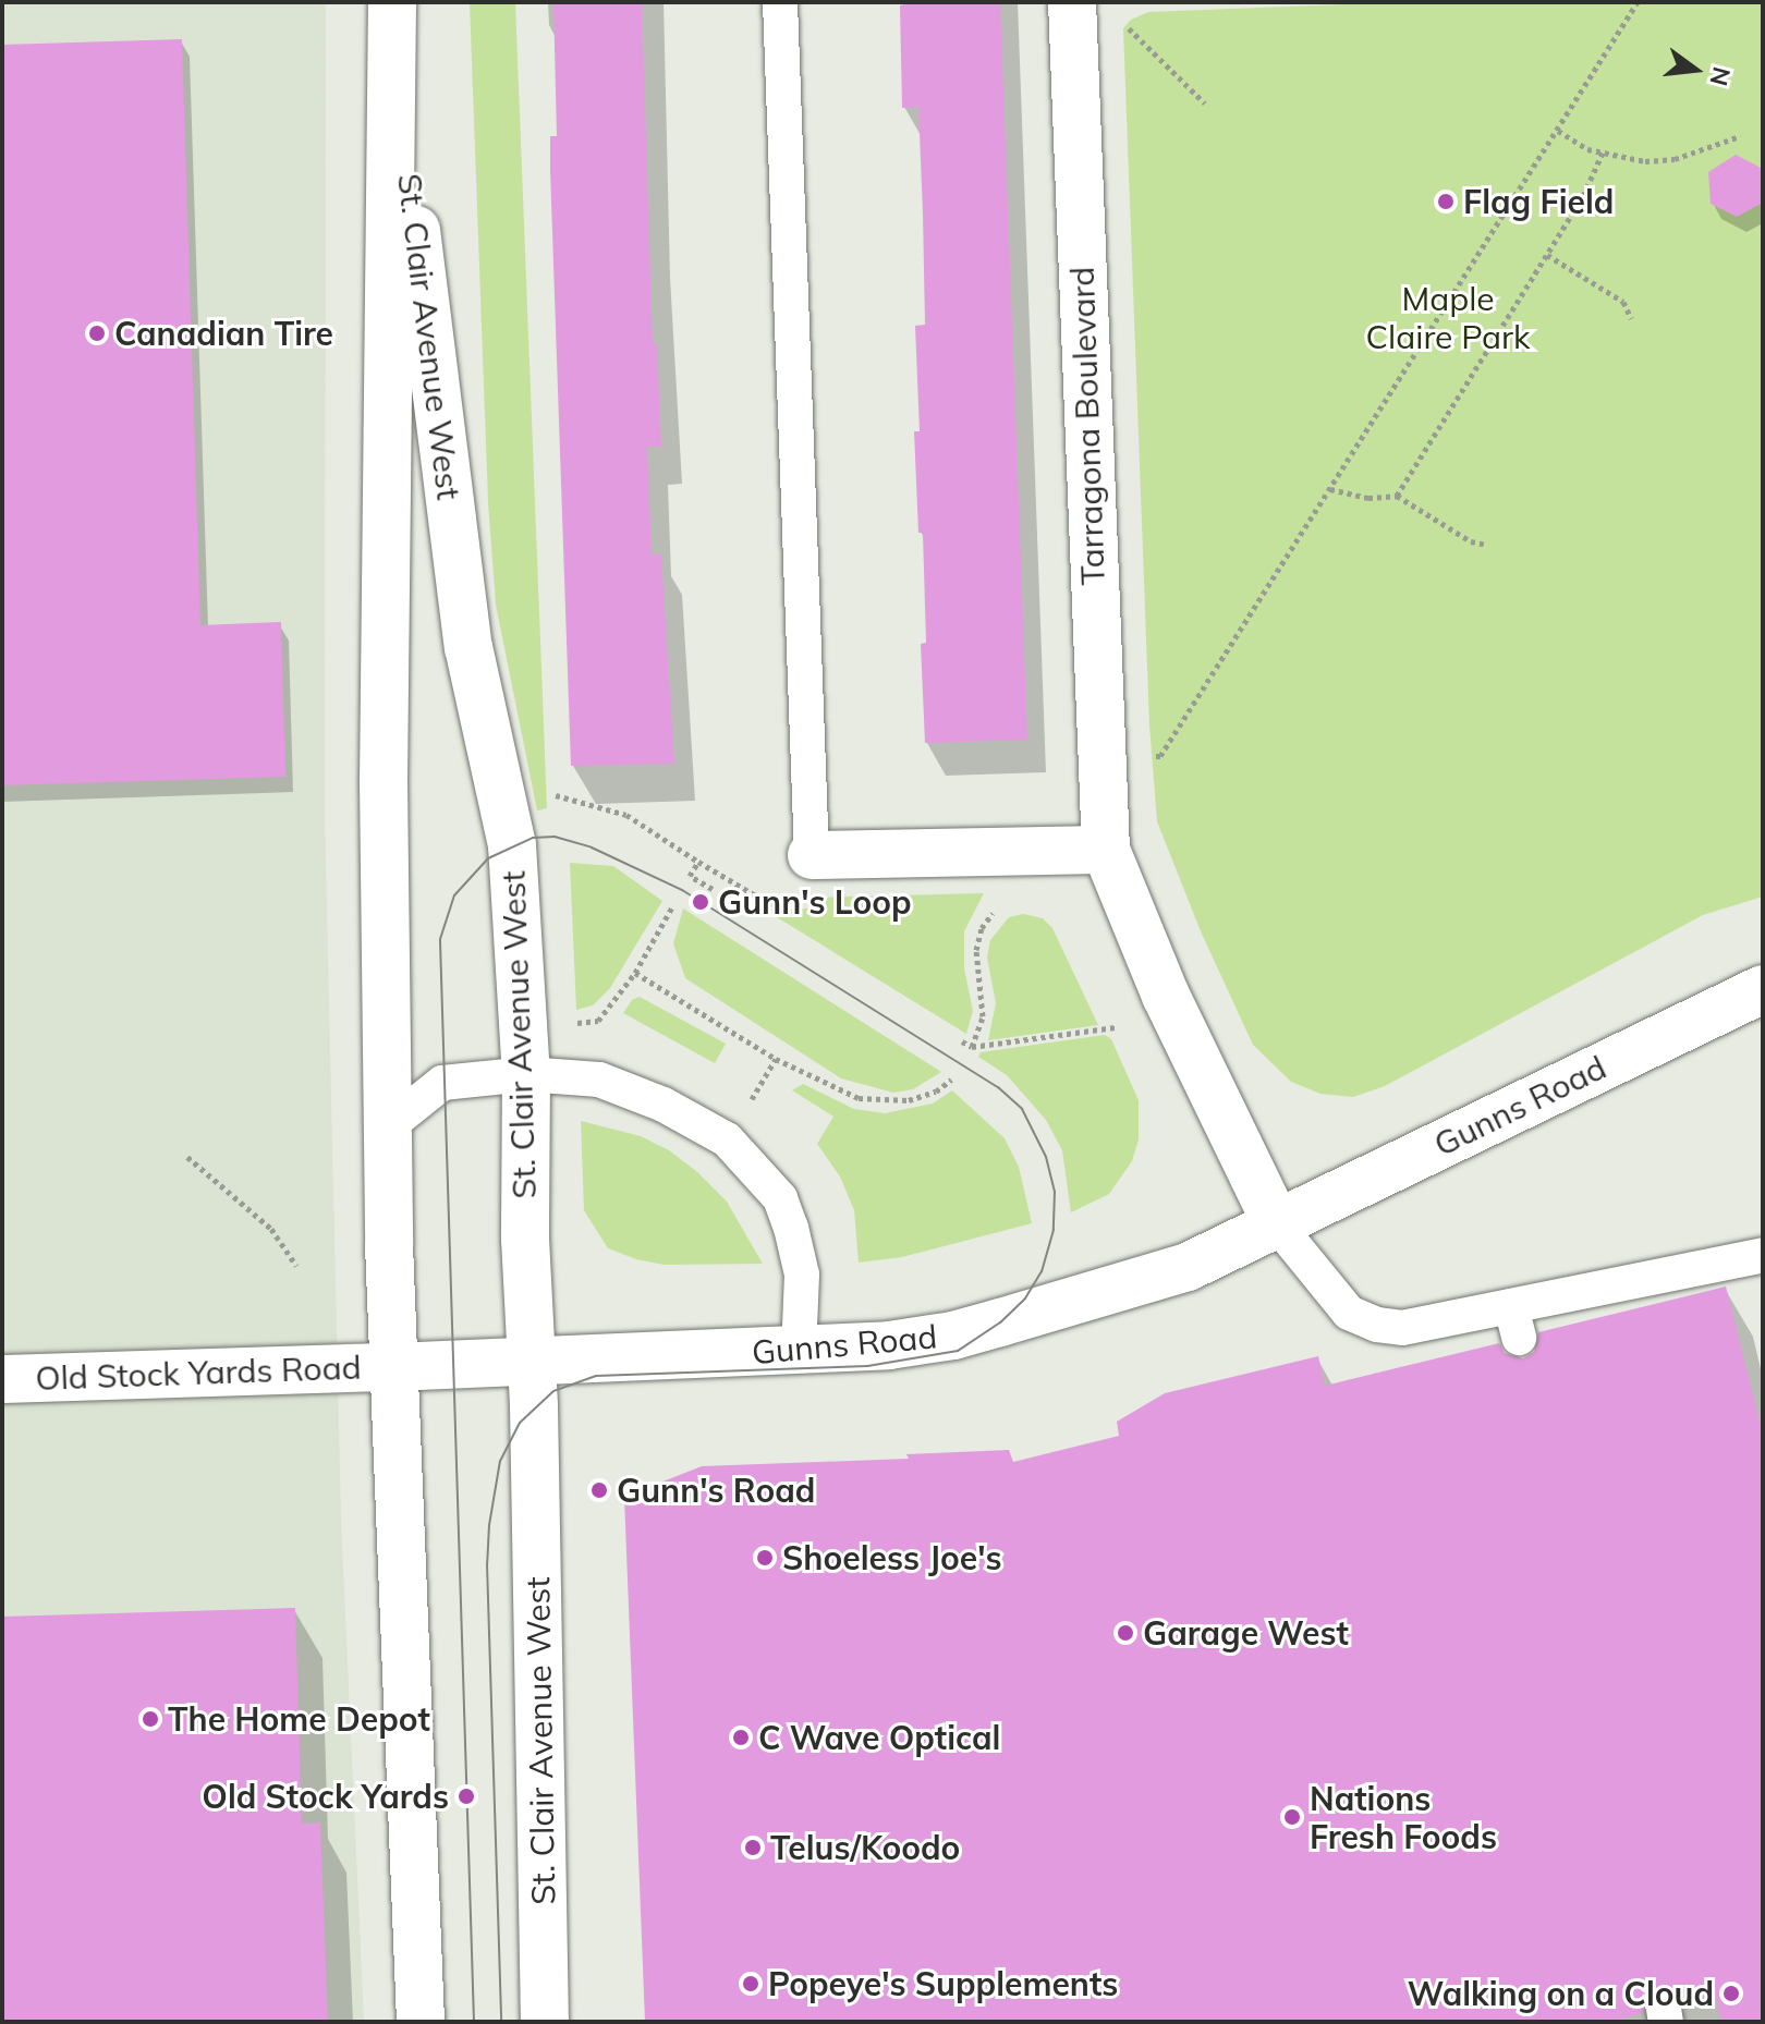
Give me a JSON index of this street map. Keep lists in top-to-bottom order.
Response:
{
  "streets": {
    "main road": [
      "St. Clair Avenue West",
      "Tarragona Boulevard",
      "Gunns Road",
      "Old Stock Yards Road"
    ]
  },
  "crossings": [
    ["St. Clair Avenue West", "Gunns Road"],
    ["St. Clair Avenue West", "Old Stock Yards Road"],
    ["Gunns Road", "Old Stock Yards Road"]
  ],
  "parks": ["Maple Claire Park"],
  "places": [
    "Flag Field",
    "Canadian Tire",
    "Gunn's Loop",
    "Gunn's Road",
    "Shoeless Joe's",
    "Garage West",
    "The Home Depot",
    "C Wave Optical",
    "Old Stock Yards",
    "Nations Fresh Foods",
    "Telus/Koodo",
    "Popeye's Supplements",
    "Walking on a Cloud"
  ],
  "north": "right"
}
